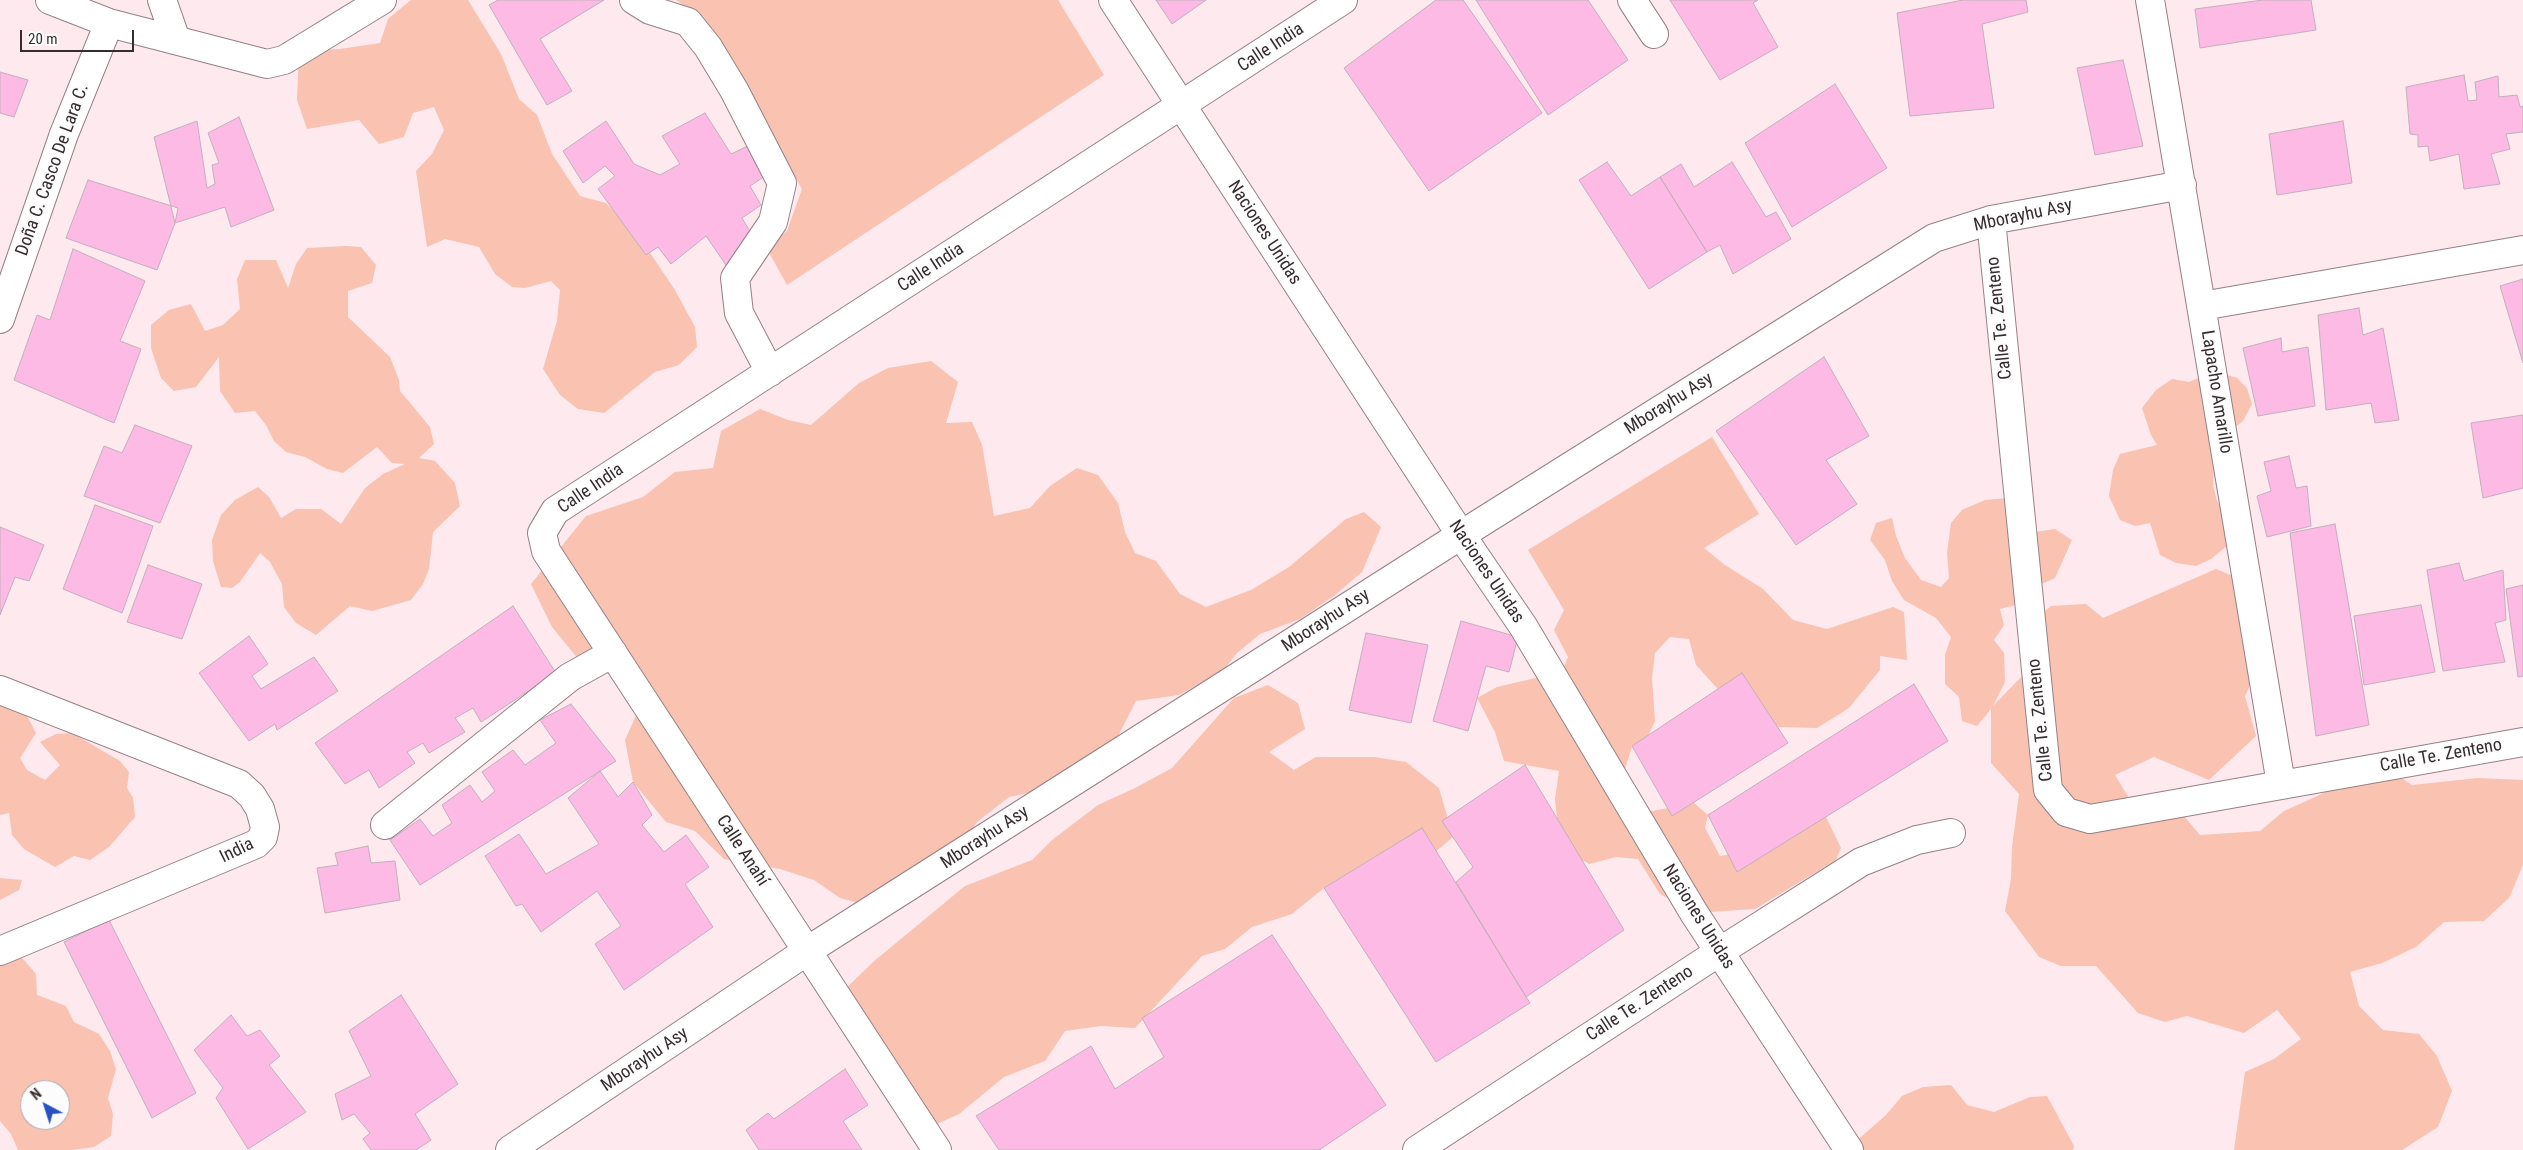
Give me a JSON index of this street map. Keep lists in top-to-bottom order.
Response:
{
  "streets": {
    "street": [
      "Calle India",
      "Doña C. Casco De Lara C.",
      "Mborayhu Asy",
      "Naciones Unidas",
      "Calle Te. Zenteno",
      "Lapacho Amarillo",
      "India",
      "Calle Anahí"
    ]
  },
  "crossings": [
    ["Calle India", "Naciones Unidas"],
    ["Calle India", "Calle Anahí"],
    ["Mborayhu Asy", "Naciones Unidas"],
    ["Mborayhu Asy", "Calle Te. Zenteno"],
    ["Mborayhu Asy", "Lapacho Amarillo"],
    ["Mborayhu Asy", "Calle Anahí"],
    ["Naciones Unidas", "Calle Te. Zenteno"],
    ["Calle Te. Zenteno", "Lapacho Amarillo"]
  ],
  "scale_bar": "20 m",
  "north": "top left"
}
